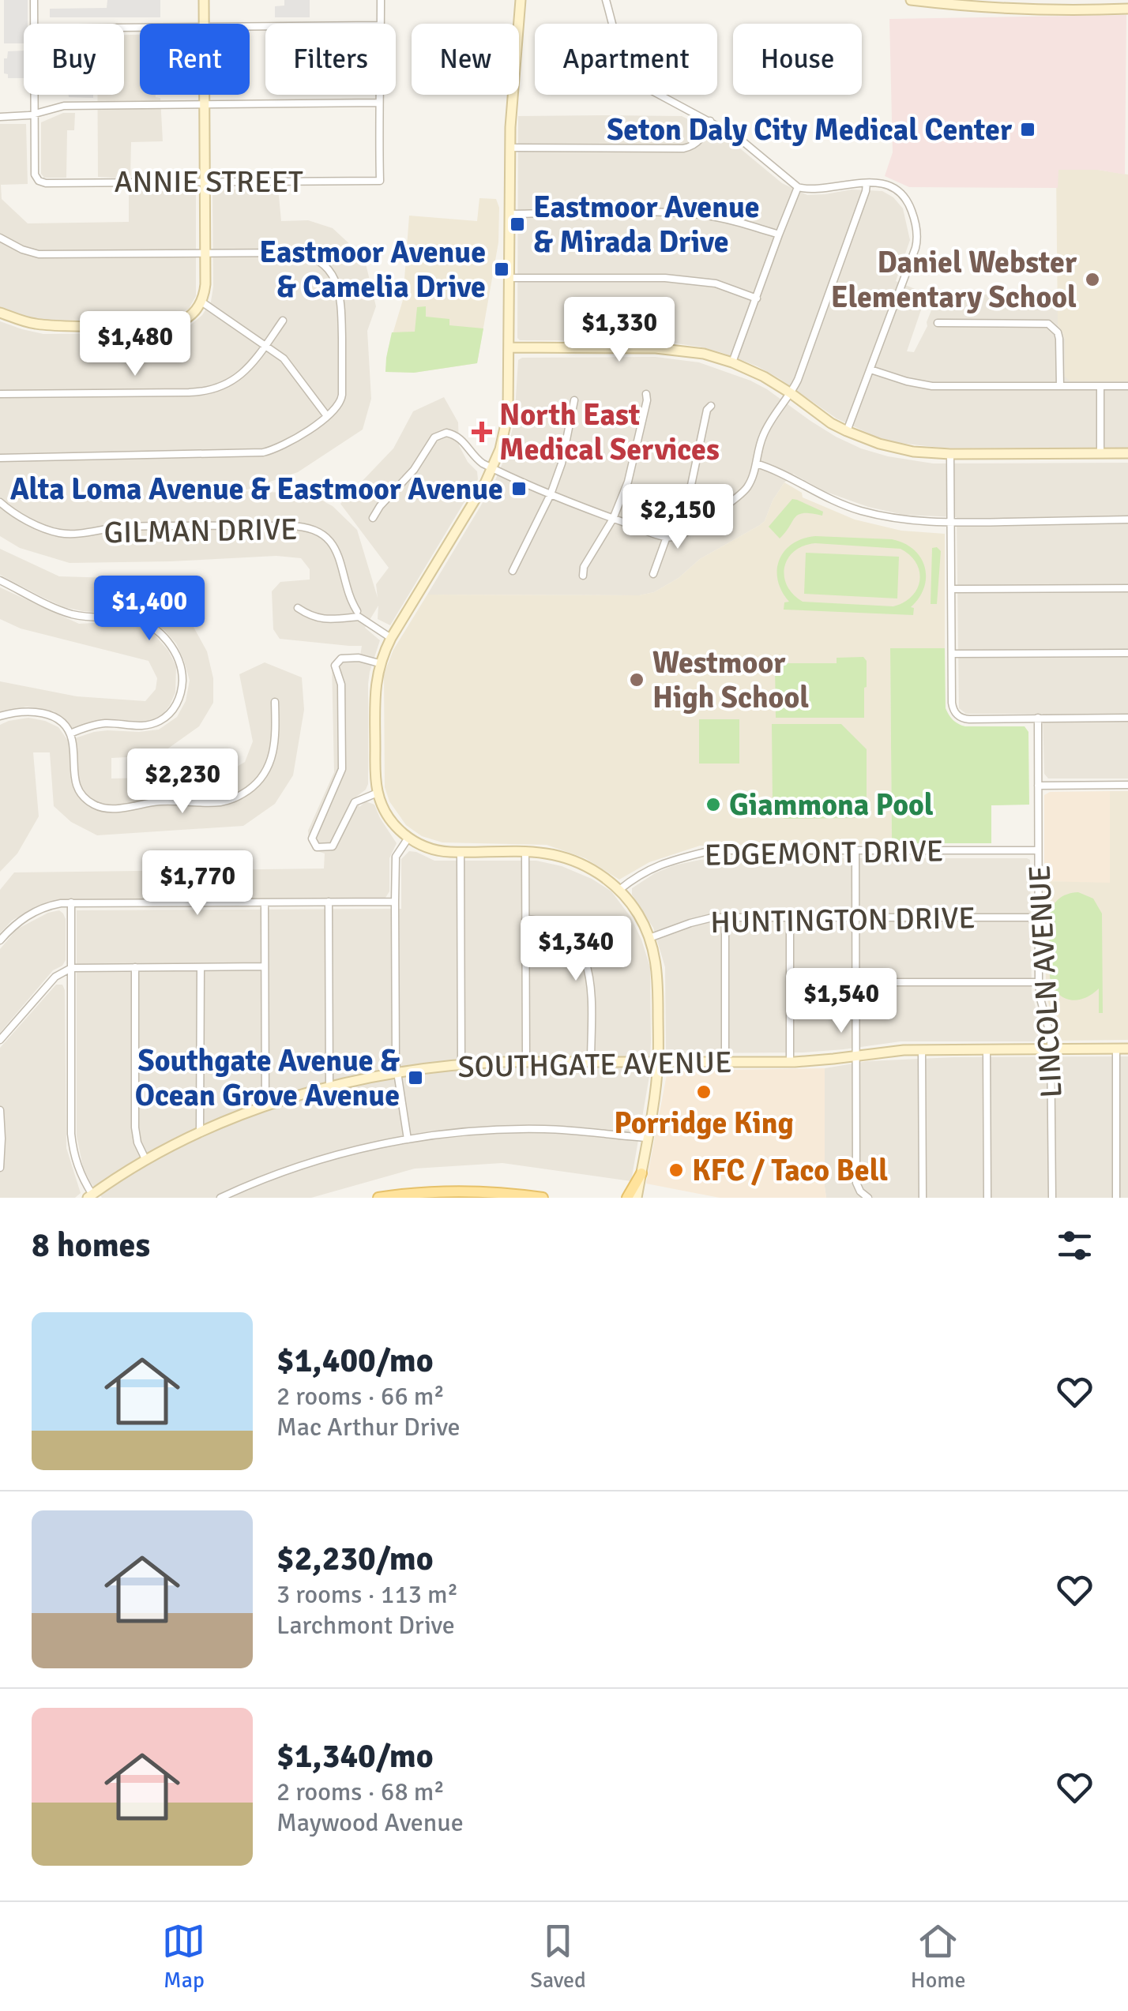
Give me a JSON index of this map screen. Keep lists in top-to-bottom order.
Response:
{
  "streets": {
    "street": [
      "ANNIE STREET",
      "GILMAN DRIVE",
      "EDGEMONT DRIVE",
      "HUNTINGTON DRIVE",
      "LINCOLN AVENUE",
      "SOUTHGATE AVENUE"
    ]
  },
  "crossings": [
    ["EDGEMONT DRIVE", "LINCOLN AVENUE"],
    ["HUNTINGTON DRIVE", "LINCOLN AVENUE"],
    ["LINCOLN AVENUE", "SOUTHGATE AVENUE"]
  ],
  "places": {
    "transit": [
      "Seton Daly City Medical Center",
      "Eastmoor Avenue & Mirada Drive",
      "Eastmoor Avenue & Camelia Drive",
      "Alta Loma Avenue & Eastmoor Avenue",
      "Southgate Avenue & Ocean Grove Avenue"
    ],
    "other": [
      "Daniel Webster Elementary School",
      "Westmoor High School",
      "Giammona Pool",
      "Porridge King",
      "KFC / Taco Bell"
    ],
    "health": ["North East Medical Services"]
  },
  "page": {
    "chip": [
      "Buy",
      "Rent",
      "Filters",
      "New",
      "Apartment",
      "House"
    ],
    "price": [
      "$1,330",
      "$1,480",
      "$2,150",
      "$1,400",
      "$2,230",
      "$1,770",
      "$1,340",
      "$1,540"
    ],
    "heading": "8 homes",
    "list": [
      {
        "name": "$1,400/mo",
        "note": "2 rooms · 66 m² · Mac Arthur Drive"
      },
      {
        "name": "$2,230/mo",
        "note": "3 rooms · 113 m² · Larchmont Drive"
      },
      {
        "name": "$1,340/mo",
        "note": "2 rooms · 68 m² · Maywood Avenue"
      }
    ],
    "tabs": ["Map", "Saved", "Home"]
  }
}
